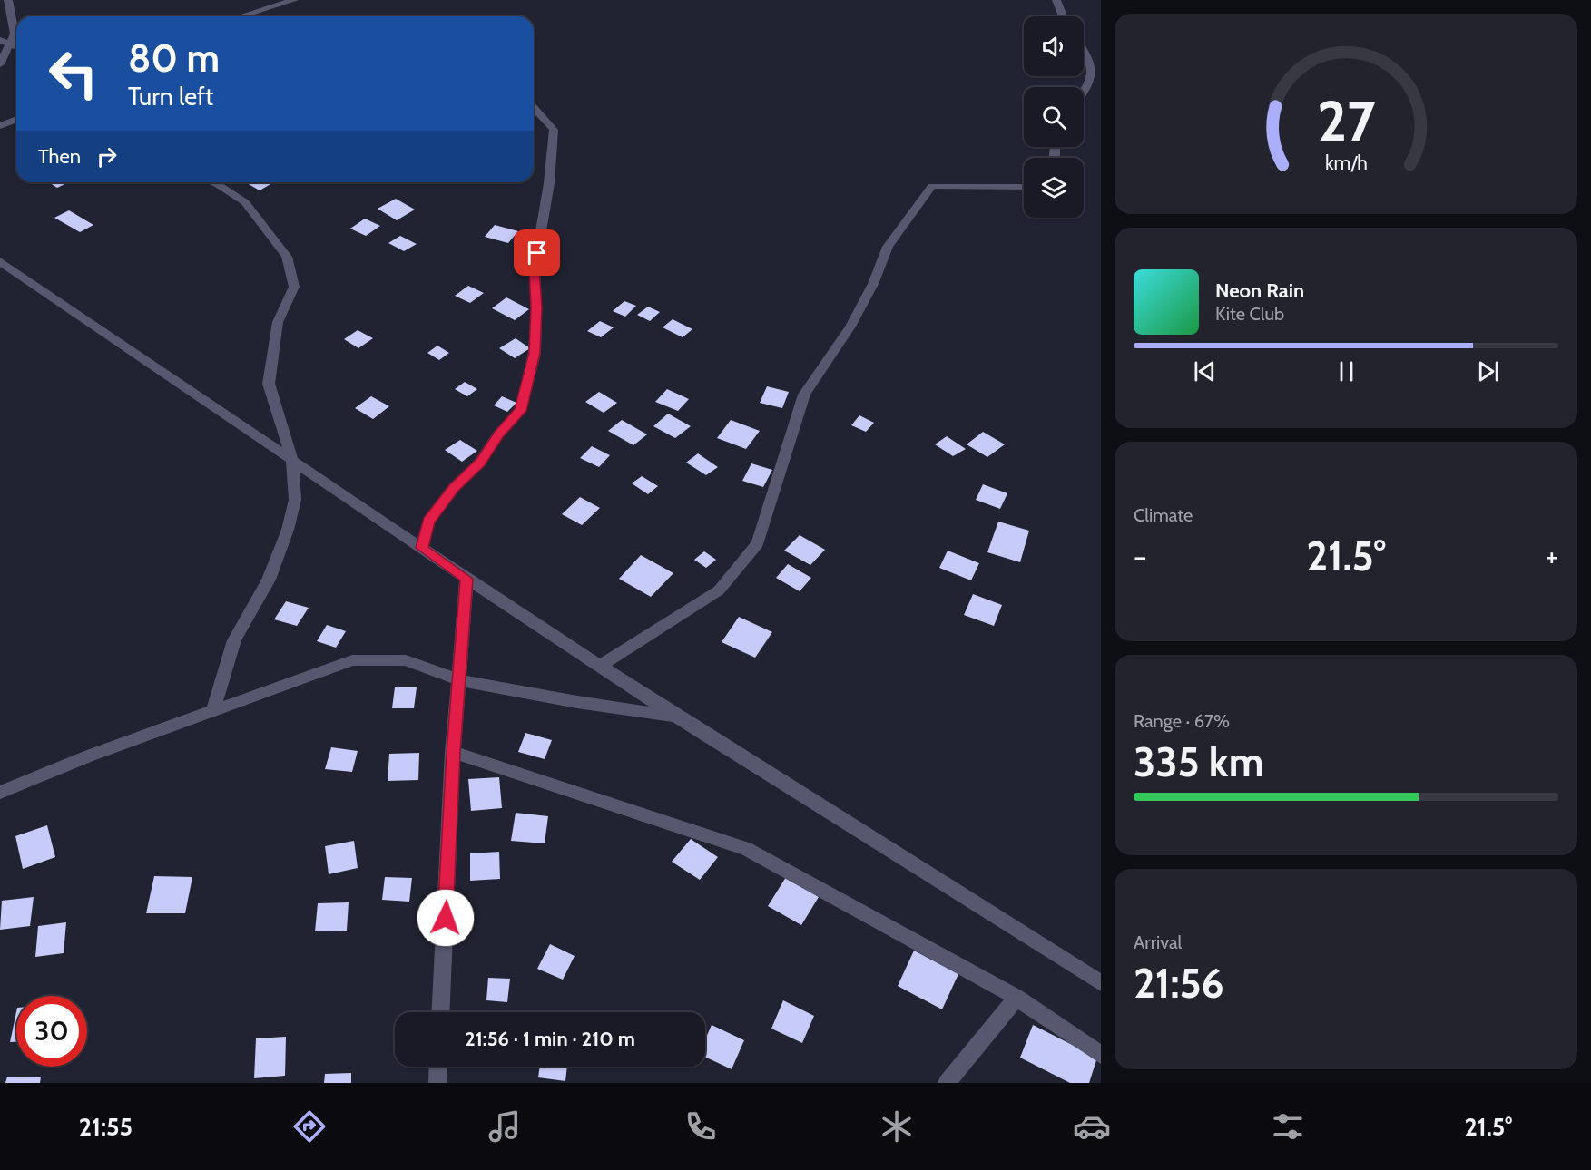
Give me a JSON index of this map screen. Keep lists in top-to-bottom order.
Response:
{
  "page": {
    "turn": ["80 m", "Turn left"],
    "then": "Then",
    "song": ["Neon Rain", "Kite Club"],
    "tile": [
      "Climate",
      ["Range · 67%", "335 km"],
      ["Arrival", "21:56"]
    ],
    "heat": ["−", "21.5°", "+"],
    "limit": "30",
    "trip": "21:56 · 1 min · 210 m",
    "tabs": ["21:55", "21.5°"],
    "gauge": ["27", "km/h"]
  }
}
